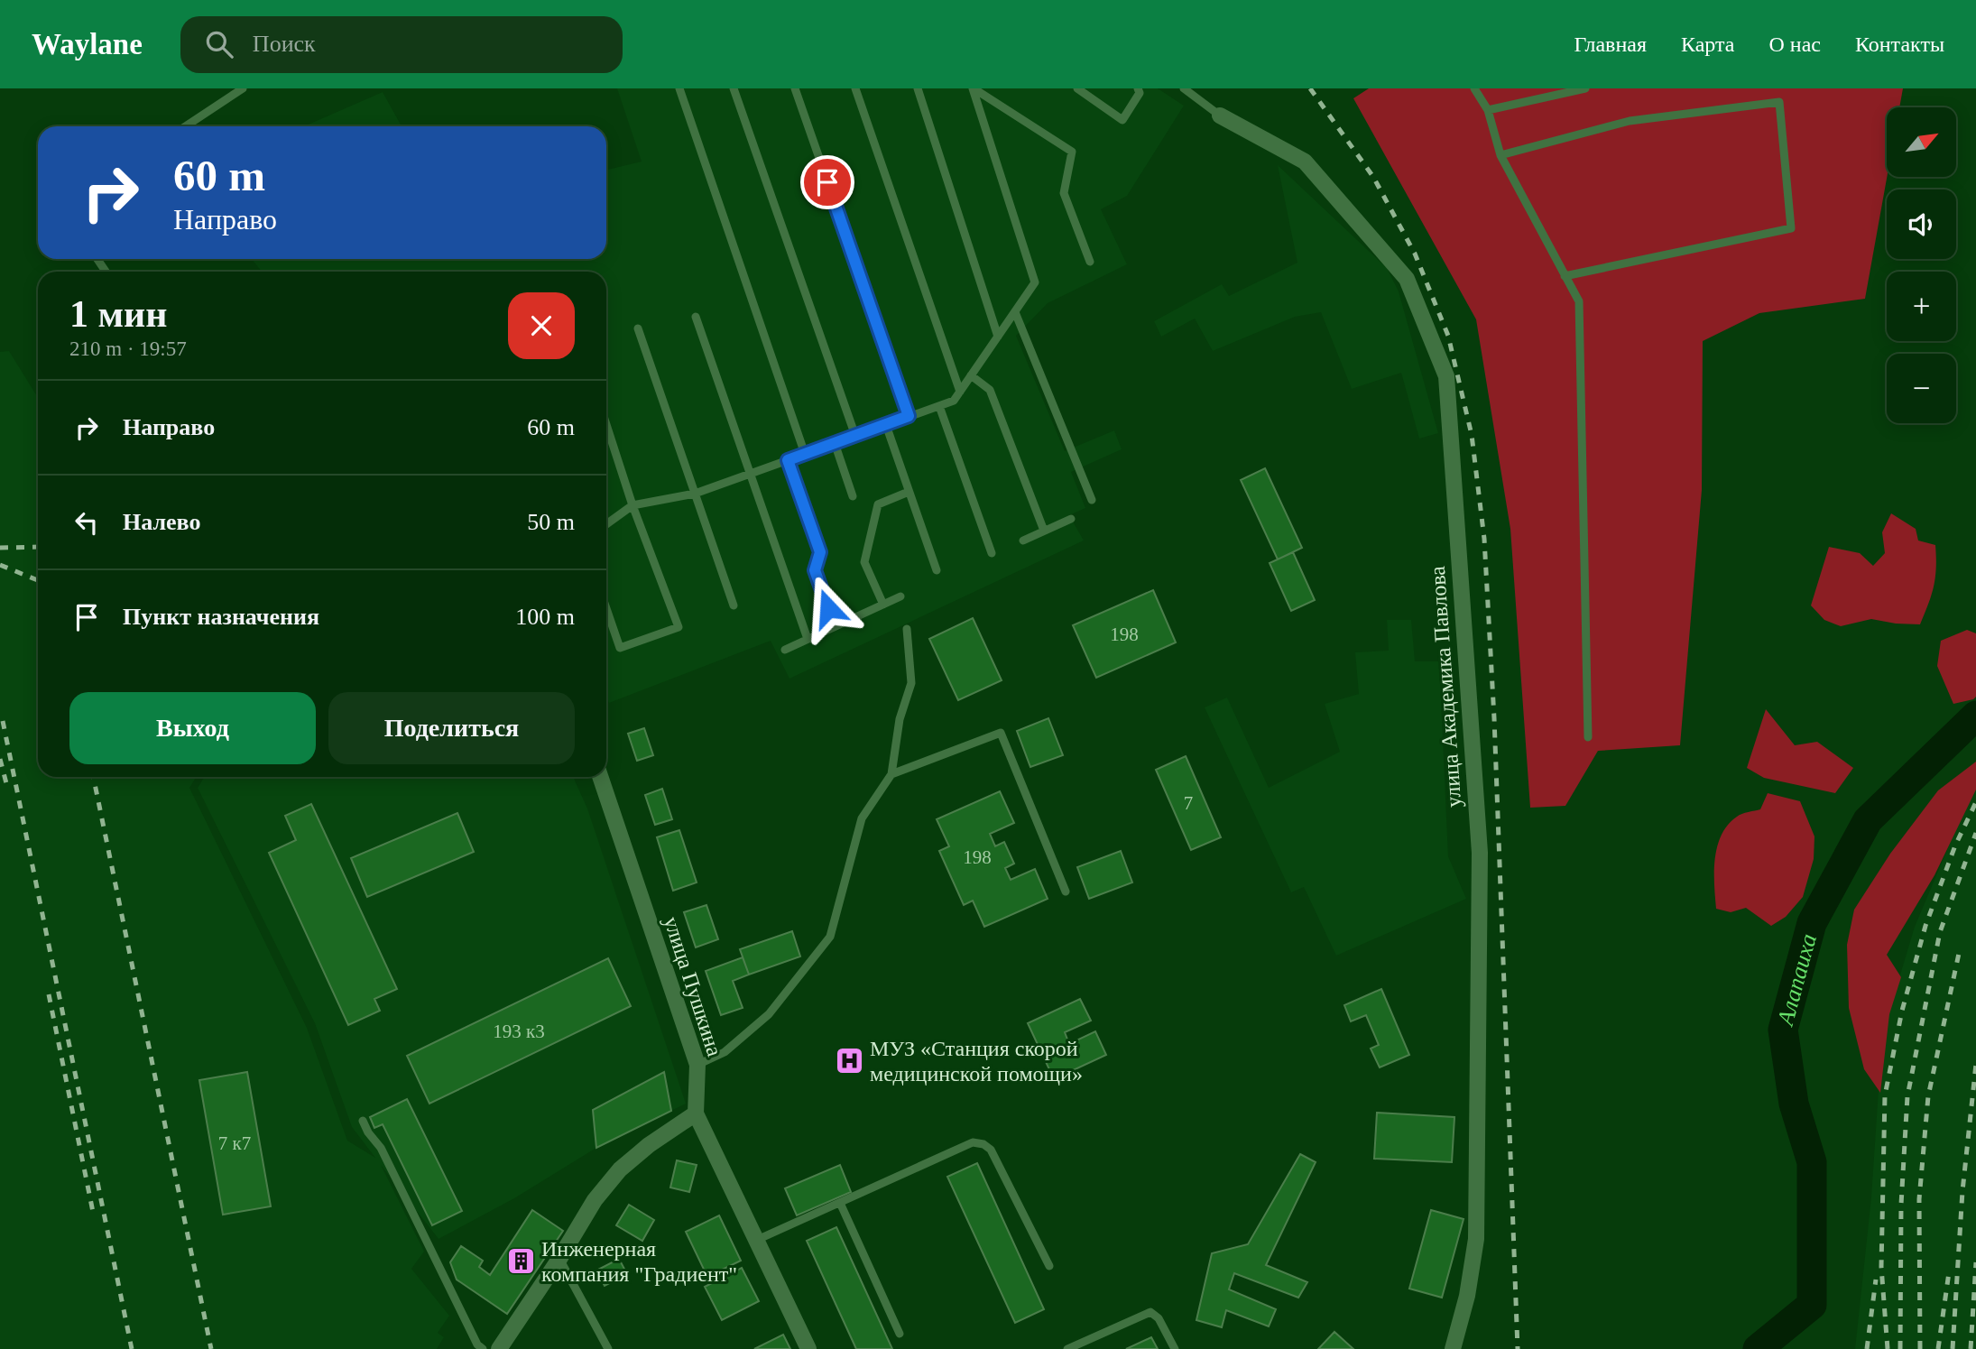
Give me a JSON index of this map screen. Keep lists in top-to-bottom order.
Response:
{
  "streets": {
    "street": ["улица Академика Павлова", "улица Пушкина"]
  },
  "water": ["Алапаиха"],
  "places": {
    "hospital": ["МУЗ «Станция скорой медицинской помощи»"],
    "building": ["Инженерная компания \"Градиент\""]
  },
  "house_numbers": [
    "198",
    "7",
    "198",
    "193 к3",
    "7 к7"
  ],
  "north": "top right",
  "page": {
    "header": "Waylane",
    "search": "Поиск",
    "nav": [
      "Главная",
      "Карта",
      "О нас",
      "Контакты"
    ],
    "map_buttons": ["+", "−"],
    "turn": ["60 m", "Направо"],
    "heading": ["1 мин", "210 m · 19:57"],
    "list": [
      {
        "name": "Направо",
        "value": "60 m"
      },
      {
        "name": "Налево",
        "value": "50 m"
      },
      {
        "name": "Пункт назначения",
        "value": "100 m"
      }
    ],
    "buttons": ["Выход", "Поделиться"]
  }
}
